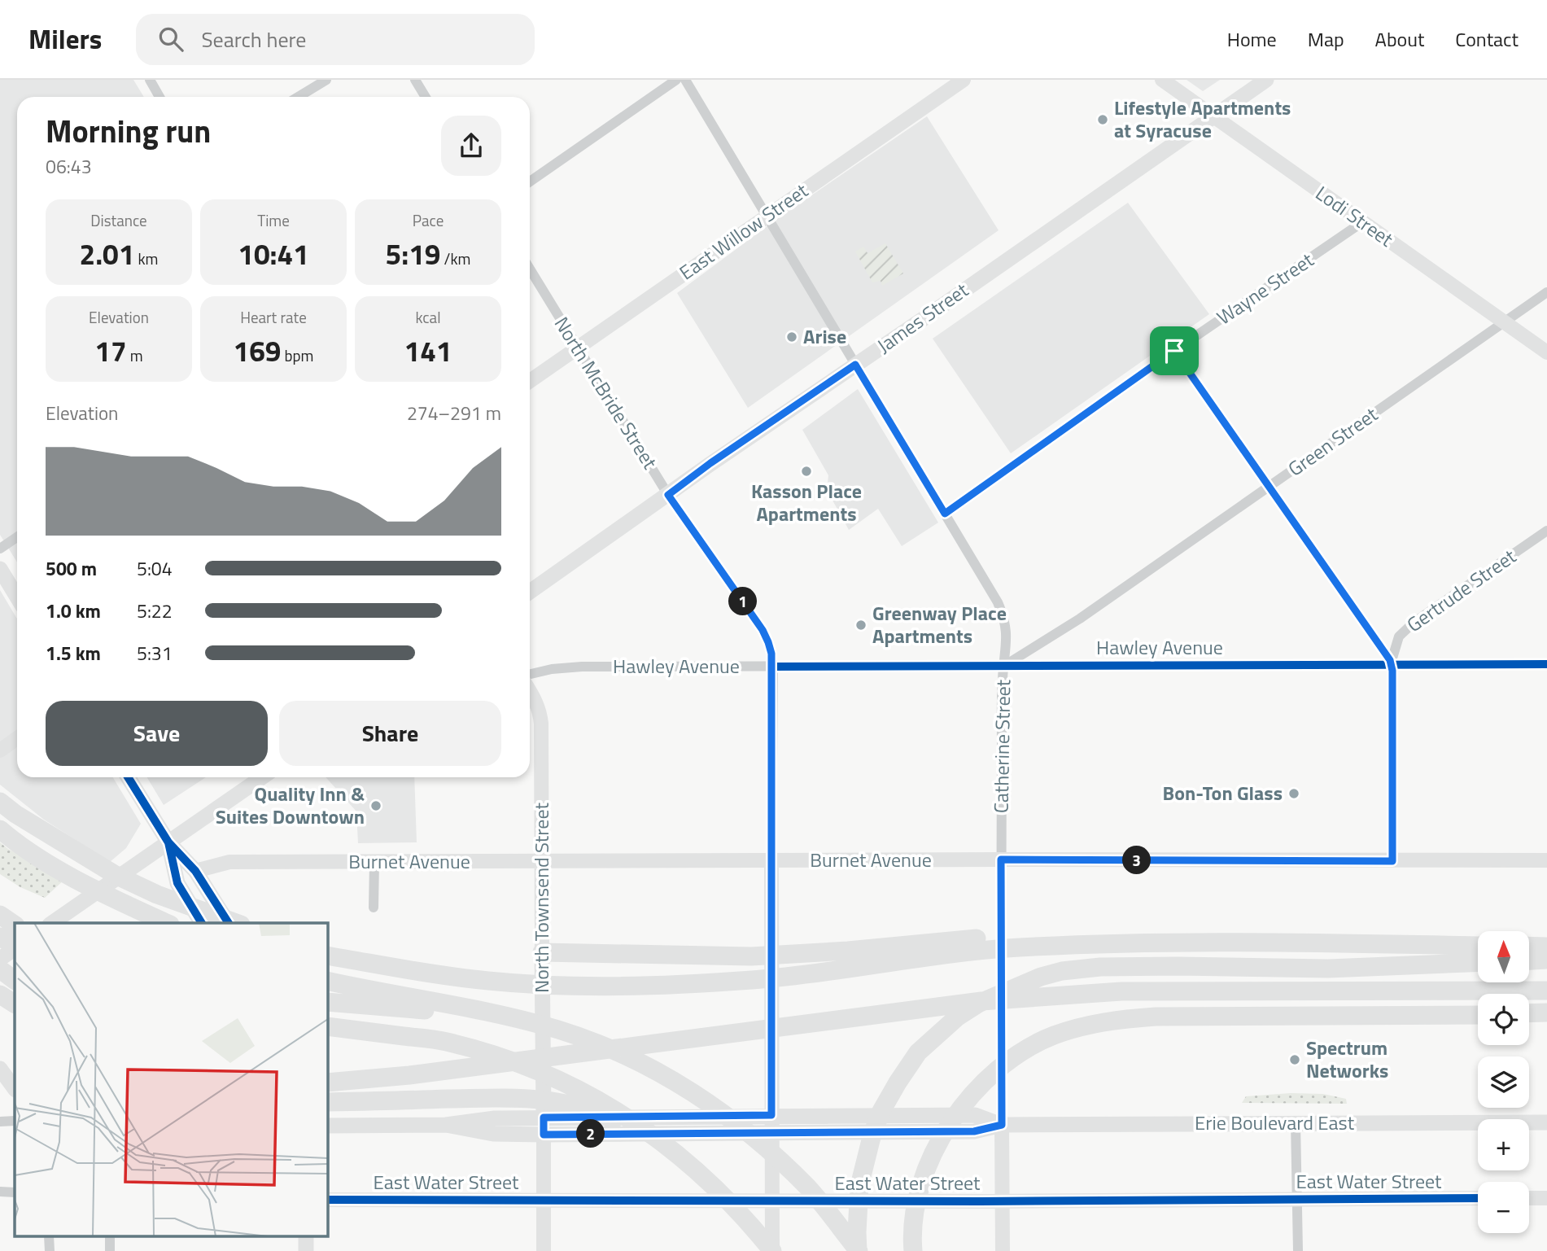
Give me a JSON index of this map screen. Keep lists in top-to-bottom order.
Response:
{
  "streets": {
    "main road": ["James Street", "North Townsend Street", "Erie Boulevard East"],
    "street": [
      "Lodi Street",
      "East Willow Street",
      "Wayne Street",
      "North McBride Street",
      "Green Street",
      "Gertrude Street",
      "Hawley Avenue",
      "Catherine Street",
      "Burnet Avenue",
      "East Water Street"
    ]
  },
  "crossings": [
    ["Lodi Street", "Wayne Street"],
    ["Lodi Street", "James Street"],
    ["Lodi Street", "Green Street"],
    ["East Willow Street", "North McBride Street"],
    ["East Willow Street", "Catherine Street"],
    ["Wayne Street", "Catherine Street"],
    ["James Street", "North McBride Street"],
    ["James Street", "Catherine Street"],
    ["North McBride Street", "Hawley Avenue"],
    ["North McBride Street", "Burnet Avenue"],
    ["North McBride Street", "Erie Boulevard East"],
    ["North McBride Street", "East Water Street"],
    ["Green Street", "Hawley Avenue"],
    ["Green Street", "Catherine Street"],
    ["Gertrude Street", "Hawley Avenue"],
    ["Hawley Avenue", "Catherine Street"],
    ["Catherine Street", "Burnet Avenue"],
    ["Catherine Street", "Erie Boulevard East"],
    ["Burnet Avenue", "North Townsend Street"],
    ["North Townsend Street", "Erie Boulevard East"]
  ],
  "places": [
    "Lifestyle Apartments at Syracuse",
    "Arise",
    "Kasson Place Apartments",
    "Greenway Place Apartments",
    "Bon-Ton Glass",
    "Quality Inn & Suites Downtown",
    "Spectrum Networks"
  ],
  "north": "top",
  "page": {
    "header": "Milers",
    "search": "Search here",
    "nav": [
      "Home",
      "Map",
      "About",
      "Contact"
    ],
    "heading": ["Morning run", "06:43"],
    "stats": [
      ["Distance", "2.01 km"],
      ["Time", "10:41"],
      ["Pace", "5:19 /km"],
      ["Elevation", "17 m"],
      ["Heart rate", "169 bpm"],
      ["kcal", "141"]
    ],
    "chart": ["Elevation", "274–291 m"],
    "list": [
      {
        "name": "500 m",
        "note": "5:04"
      },
      {
        "name": "1.0 km",
        "note": "5:22"
      },
      {
        "name": "1.5 km",
        "note": "5:31"
      }
    ],
    "pins": ["1", "3", "2"],
    "buttons": ["Save", "Share"],
    "map_buttons": ["+", "−"]
  }
}
